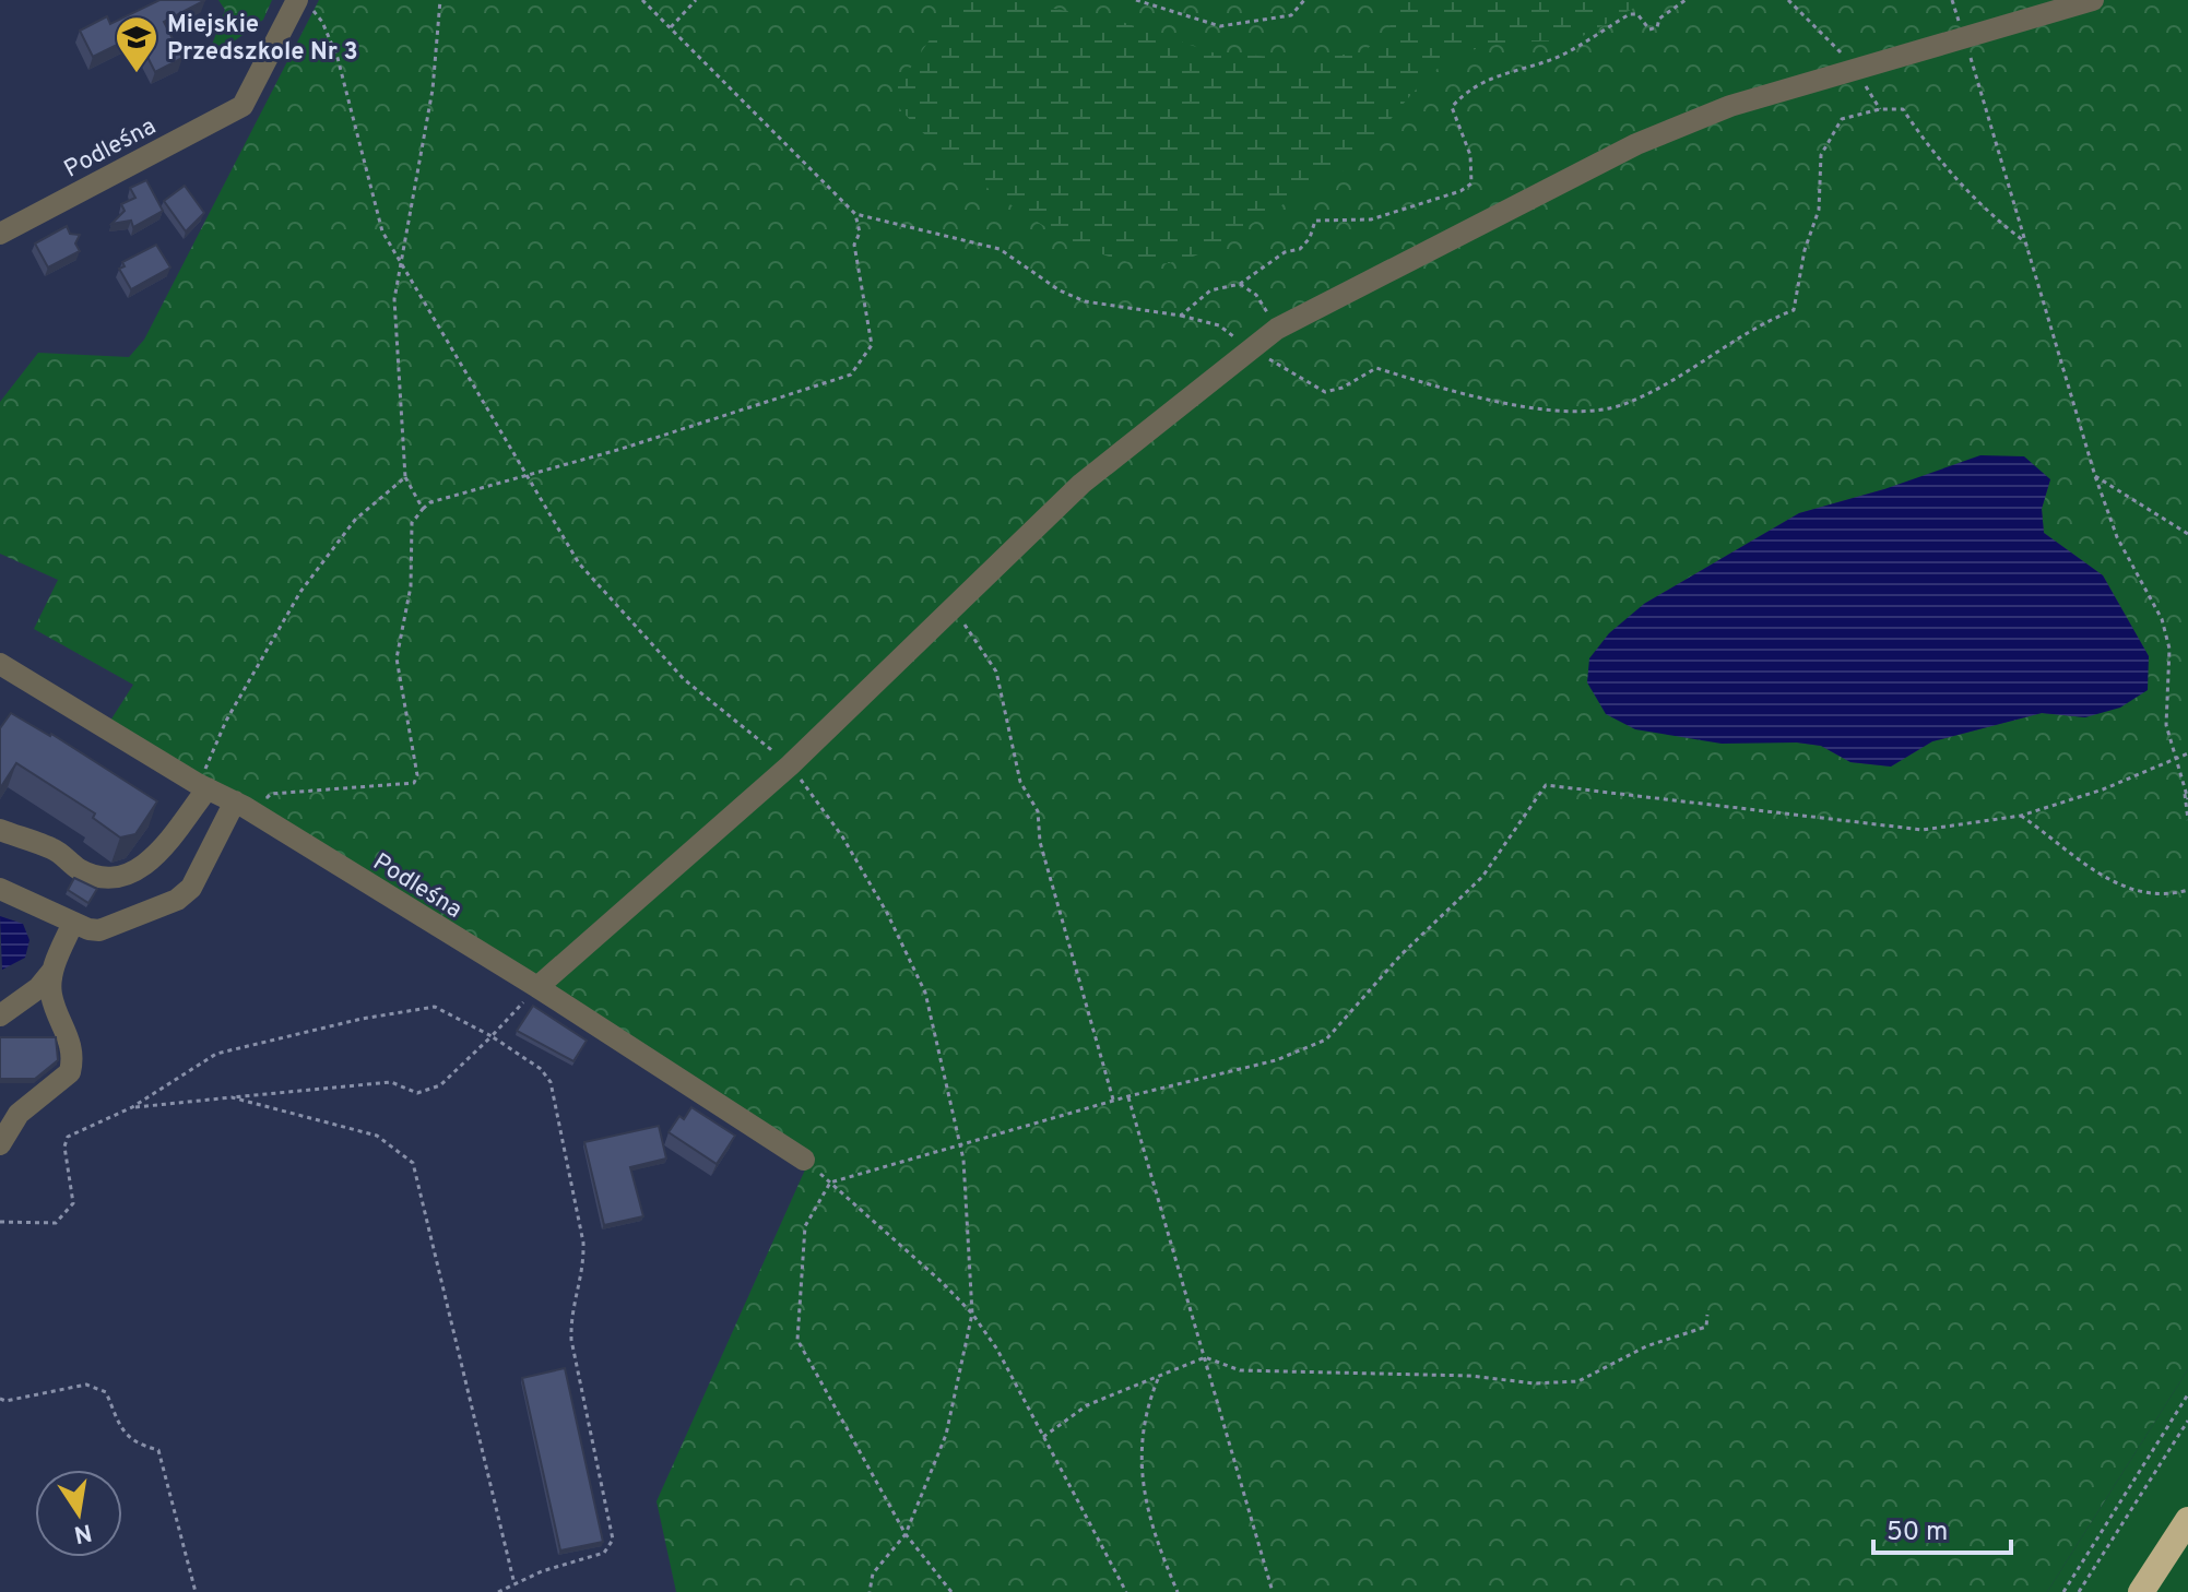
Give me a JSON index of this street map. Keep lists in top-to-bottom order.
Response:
{
  "streets": {
    "street": ["Podleśna"]
  },
  "places": {
    "school or university": ["Miejskie Przedszkole Nr 3"]
  },
  "scale_bar": "50 m",
  "north": "bottom"
}
